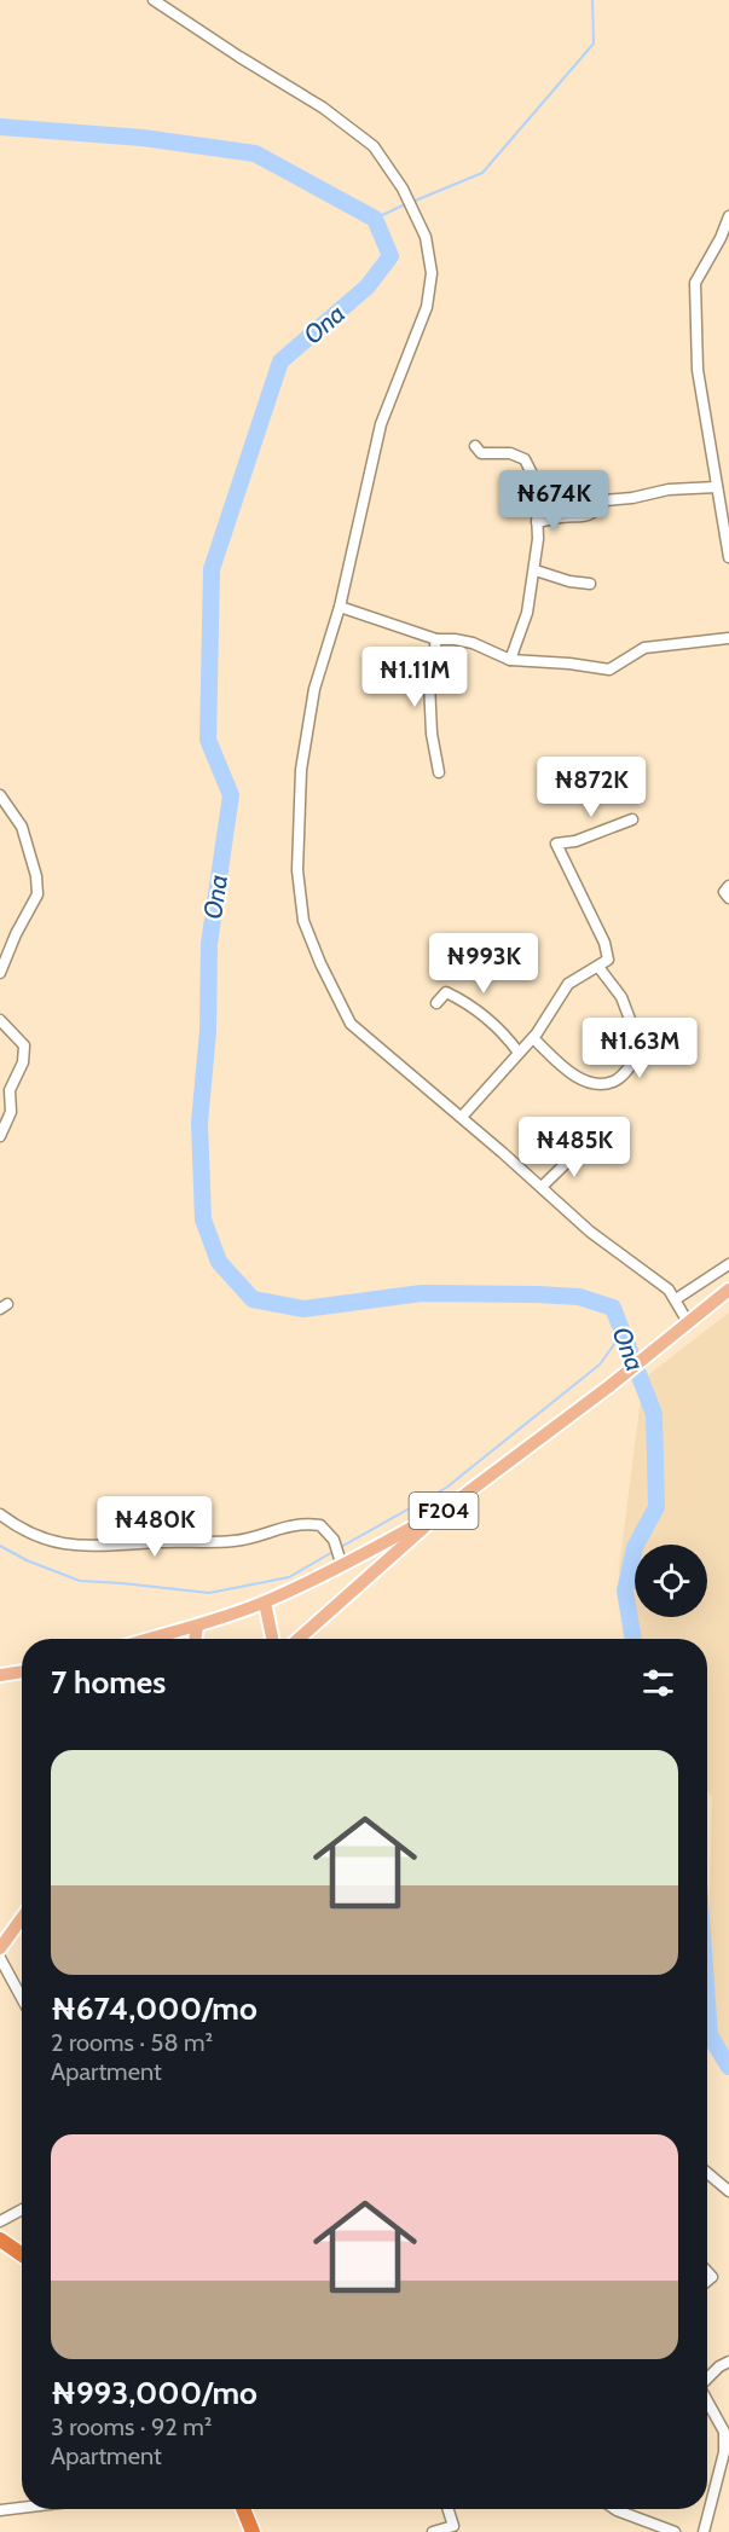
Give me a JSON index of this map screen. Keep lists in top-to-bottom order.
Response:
{
  "streets": {
    "main road": ["F204"]
  },
  "water": ["Ona"],
  "page": {
    "price": [
      "₦674K",
      "₦1.11M",
      "₦872K",
      "₦993K",
      "₦1.63M",
      "₦485K",
      "₦480K"
    ],
    "heading": "7 homes",
    "list": [
      {
        "name": "₦674,000/mo",
        "note": "2 rooms · 58 m² · Apartment"
      },
      {
        "name": "₦993,000/mo",
        "note": "3 rooms · 92 m² · Apartment"
      }
    ]
  }
}
